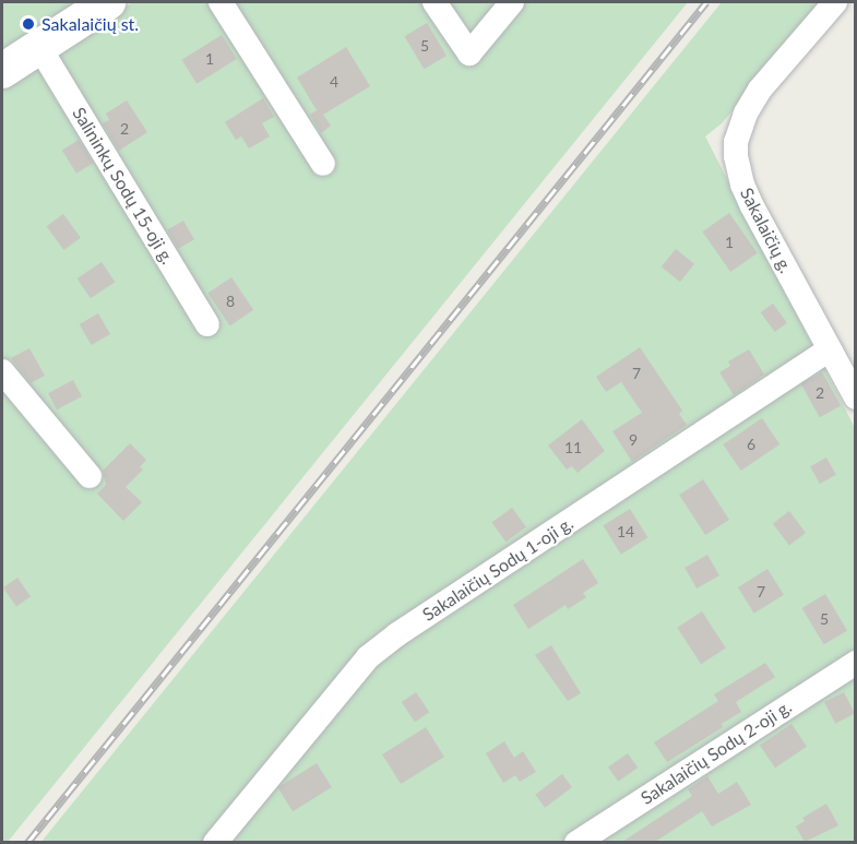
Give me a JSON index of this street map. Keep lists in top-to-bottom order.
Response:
{
  "streets": {
    "street": [
      "Salininkų Sodų 15-oji g.",
      "Sakalaičių g.",
      "Sakalaičių Sodų 1-oji g.",
      "Sakalaičių Sodų 2-oji g."
    ]
  },
  "crossings": [
    ["Sakalaičių g.", "Sakalaičių Sodų 1-oji g."]
  ],
  "places": ["Sakalaičių st."],
  "house_numbers": [
    "5",
    "1",
    "4",
    "2",
    "1",
    "8",
    "7",
    "2",
    "9",
    "6",
    "11",
    "14",
    "7",
    "5"
  ]
}
